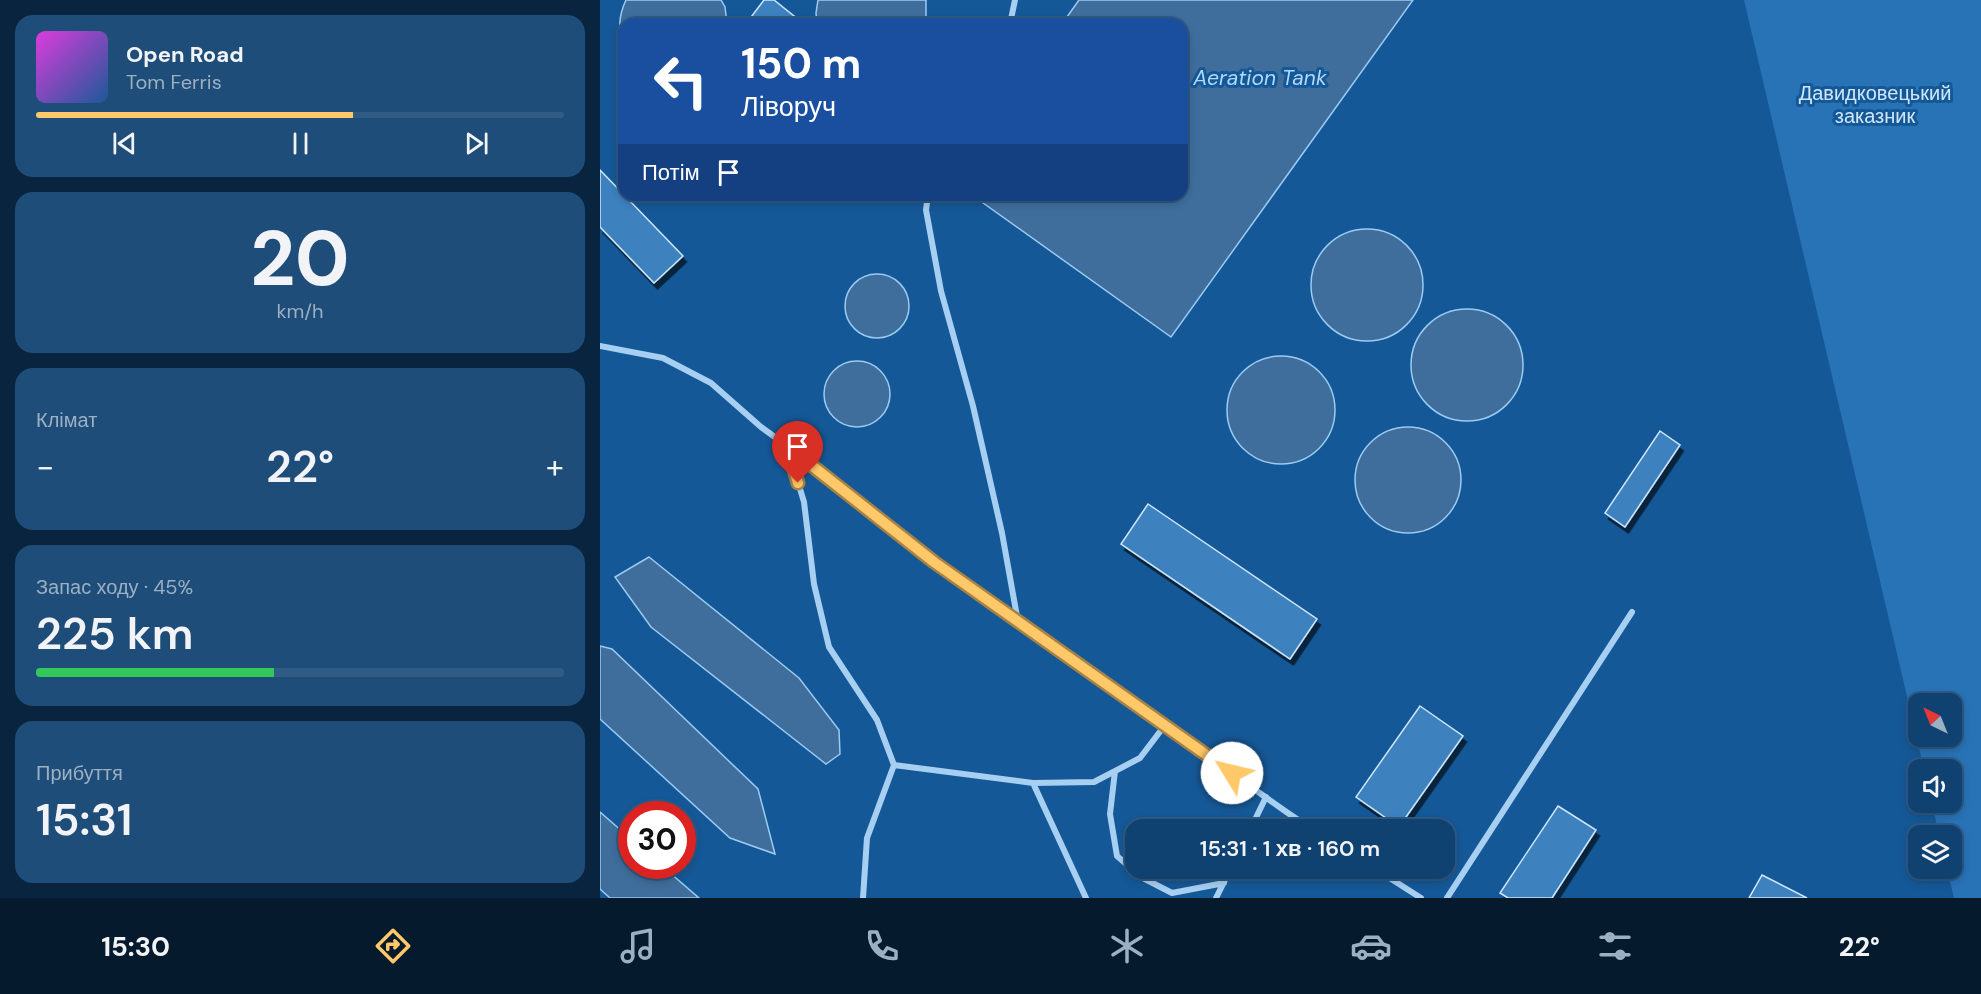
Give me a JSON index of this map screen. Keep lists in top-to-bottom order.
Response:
{
  "water": ["Aeration Tank"],
  "parks": ["Давидковецький заказник"],
  "north": "top left",
  "page": {
    "turn": ["150 m", "Ліворуч"],
    "song": ["Open Road", "Tom Ferris"],
    "then": "Потім",
    "tile": [
      ["20", "km/h"],
      "Клімат",
      ["Запас ходу · 45%", "225 km"],
      ["Прибуття", "15:31"]
    ],
    "heat": ["−", "22°", "+"],
    "limit": "30",
    "trip": "15:31 · 1 хв · 160 m",
    "tabs": ["15:30", "22°"]
  }
}
